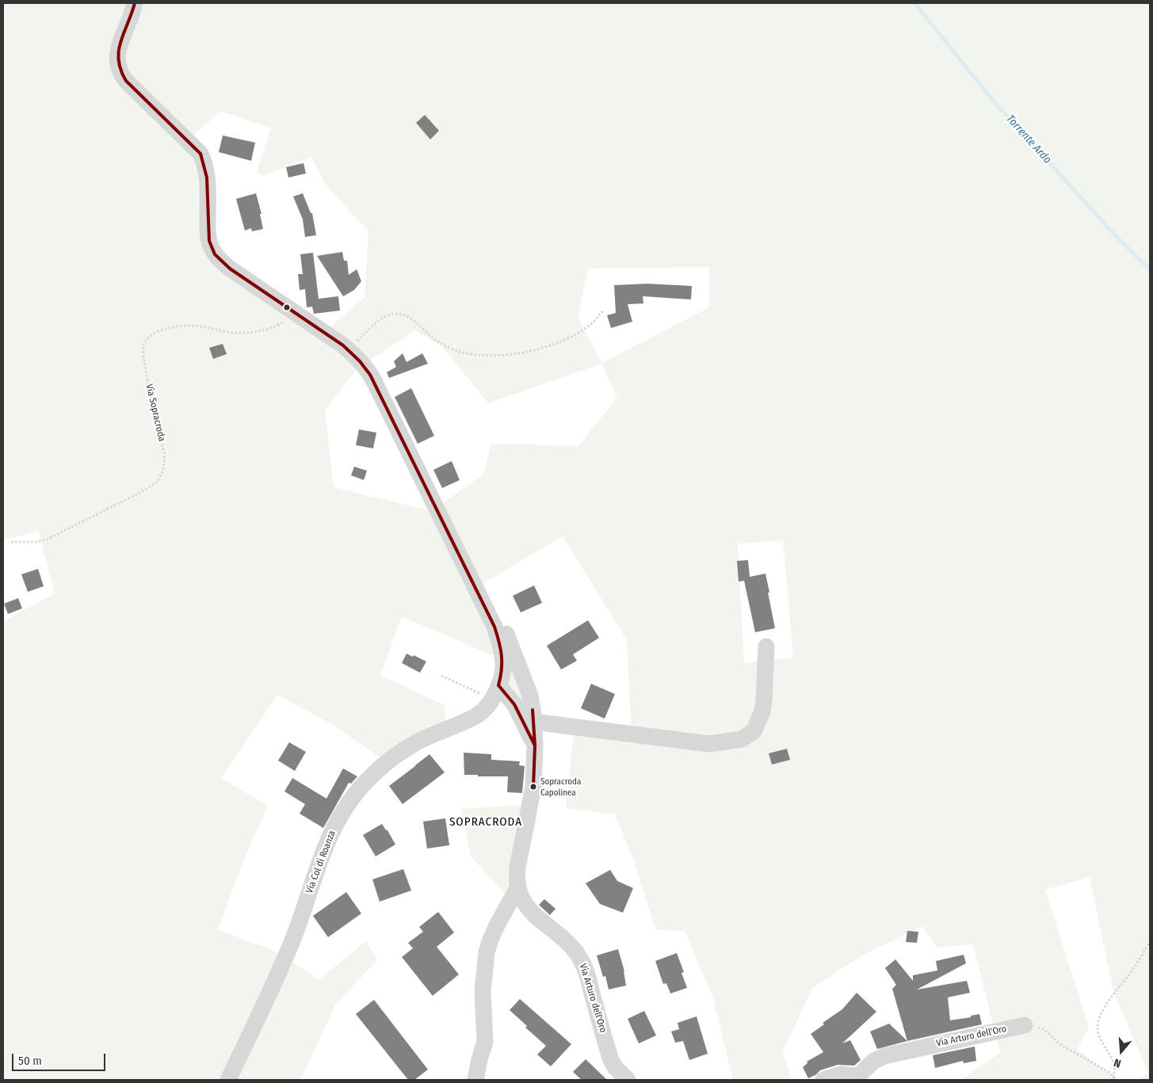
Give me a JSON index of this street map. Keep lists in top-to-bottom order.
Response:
{
  "streets": {
    "street": ["Via Col di Roanza", "Via Arturo dell'Oro"],
    "path": ["Via Sopracroda"]
  },
  "crossings": [
    ["Via Col di Roanza", "Via Arturo dell'Oro"]
  ],
  "districts": ["SOPRACRODA"],
  "water": ["Torrente Ardo"],
  "places": ["Sopracroda Capolinea"],
  "scale_bar": "50 m",
  "north": "bottom"
}
